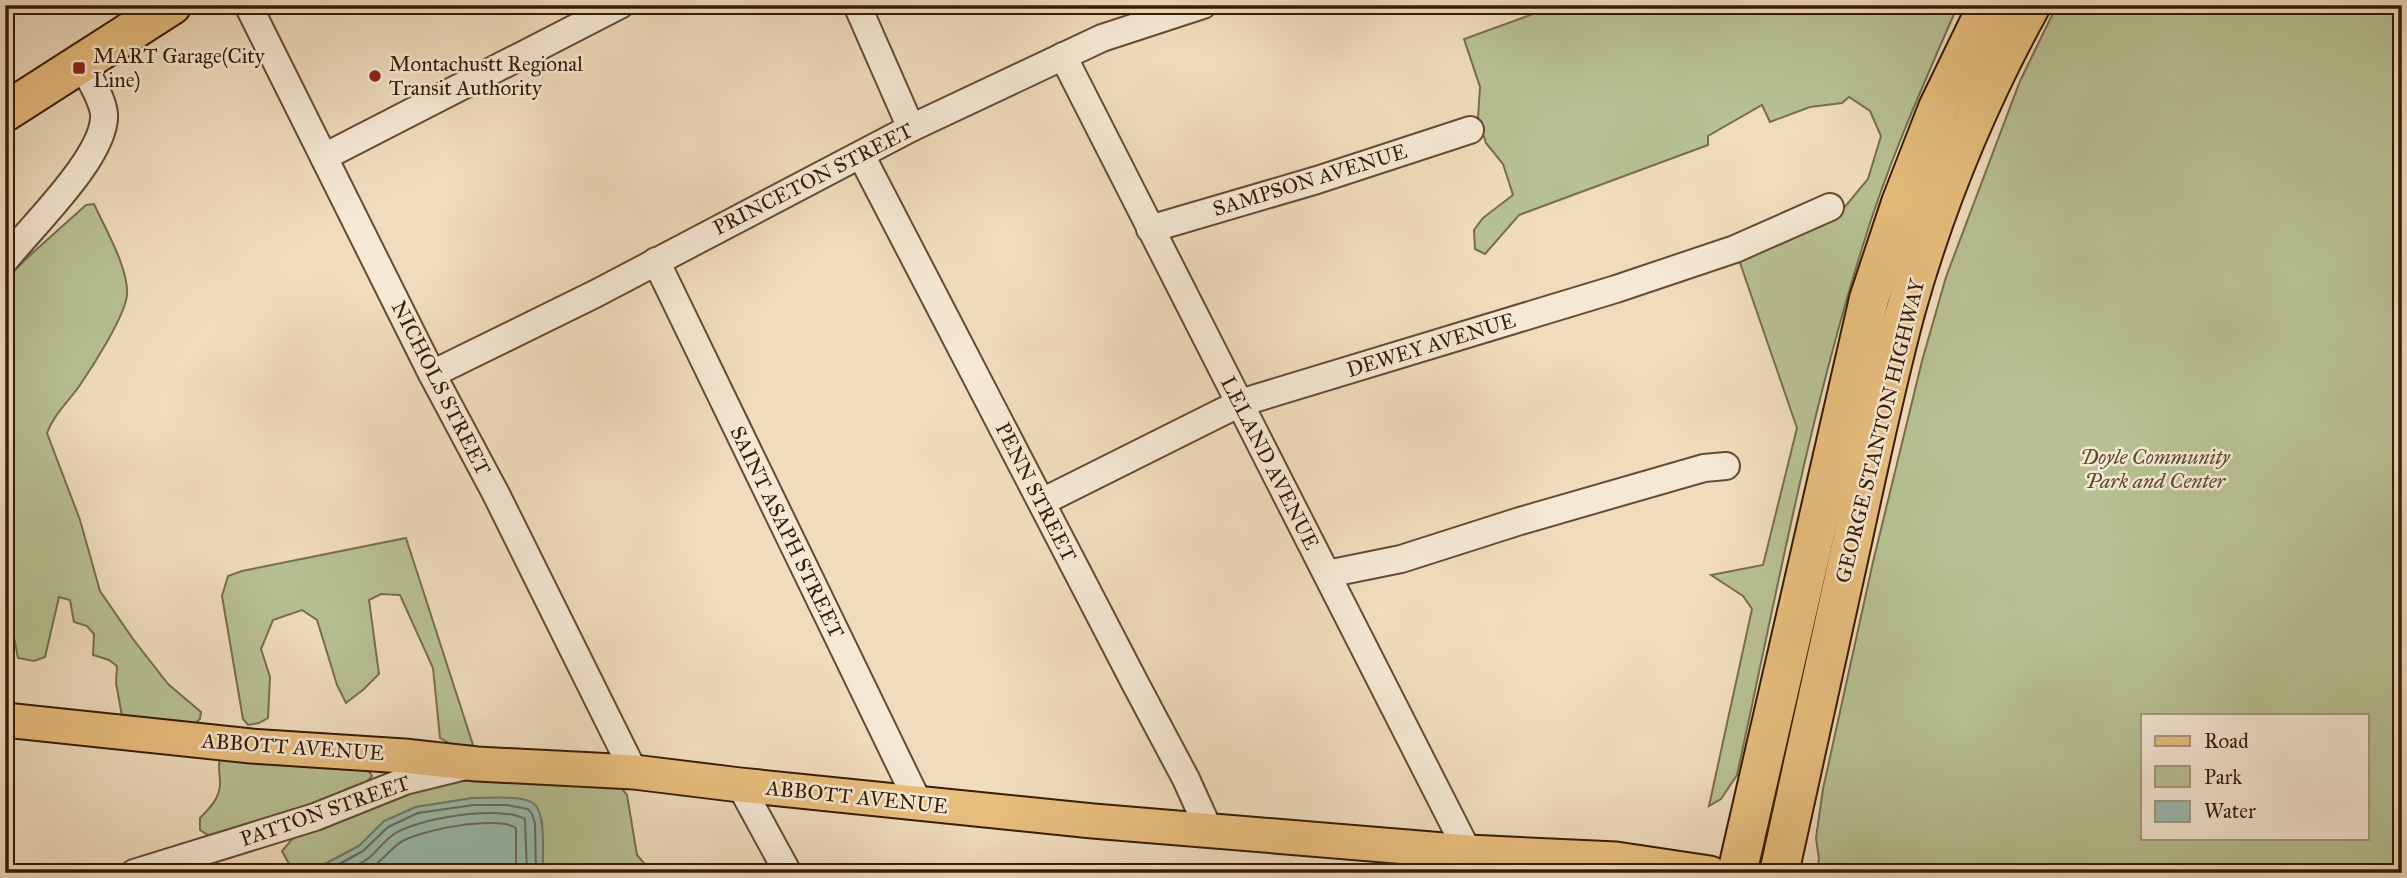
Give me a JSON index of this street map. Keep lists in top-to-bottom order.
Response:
{
  "streets": {
    "highway": ["GEORGE STANTON HIGHWAY"],
    "main road": ["ABBOTT AVENUE"],
    "street": [
      "PRINCETON STREET",
      "SAMPSON AVENUE",
      "DEWEY AVENUE",
      "NICHOLS STREET",
      "LELAND AVENUE",
      "PENN STREET",
      "SAINT ASAPH STREET",
      "PATTON STREET"
    ]
  },
  "crossings": [
    ["PRINCETON STREET", "NICHOLS STREET"],
    ["PRINCETON STREET", "LELAND AVENUE"],
    ["PRINCETON STREET", "PENN STREET"],
    ["PRINCETON STREET", "SAINT ASAPH STREET"],
    ["SAMPSON AVENUE", "LELAND AVENUE"],
    ["DEWEY AVENUE", "LELAND AVENUE"],
    ["DEWEY AVENUE", "PENN STREET"],
    ["NICHOLS STREET", "ABBOTT AVENUE"],
    ["LELAND AVENUE", "ABBOTT AVENUE"],
    ["PENN STREET", "ABBOTT AVENUE"],
    ["SAINT ASAPH STREET", "ABBOTT AVENUE"],
    ["ABBOTT AVENUE", "PATTON STREET"]
  ],
  "parks": ["Doyle Community Park and Center"],
  "places": {
    "transit": ["MART Garage(City Line)"],
    "other": ["Montachustt Regional Transit Authority"]
  },
  "legend": ["Road", "Park", "Water"]
}
